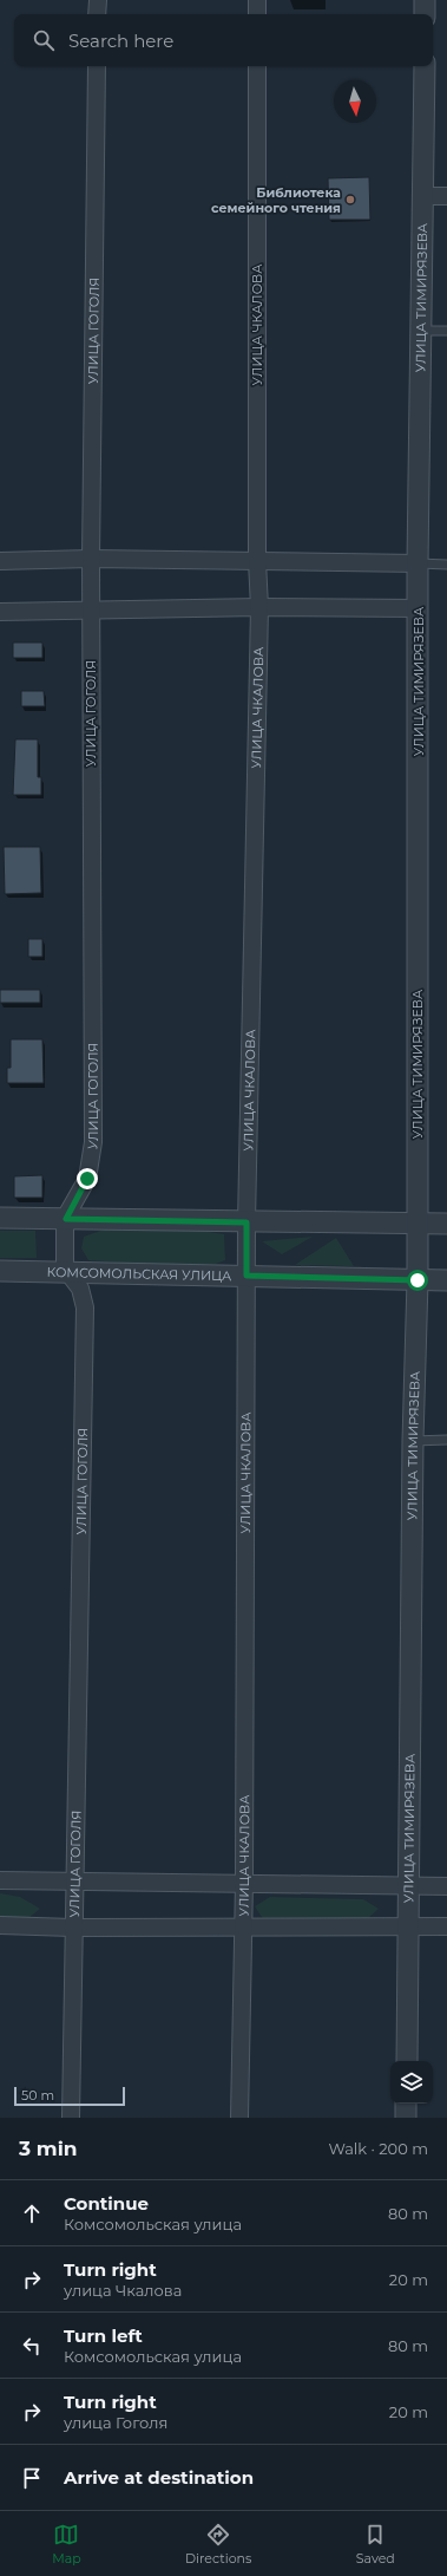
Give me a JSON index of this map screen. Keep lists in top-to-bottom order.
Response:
{
  "streets": {
    "street": [
      "УЛИЦА ТИМИРЯЗЕВА",
      "УЛИЦА ЧКАЛОВА",
      "УЛИЦА ГОГОЛЯ",
      "КОМСОМОЛЬСКАЯ УЛИЦА"
    ]
  },
  "crossings": [
    ["УЛИЦА ТИМИРЯЗЕВА", "КОМСОМОЛЬСКАЯ УЛИЦА"],
    ["УЛИЦА ЧКАЛОВА", "КОМСОМОЛЬСКАЯ УЛИЦА"],
    ["УЛИЦА ГОГОЛЯ", "КОМСОМОЛЬСКАЯ УЛИЦА"]
  ],
  "places": ["Библиотека семейного чтения"],
  "scale_bar": "50 m",
  "north": "bottom",
  "page": {
    "search": "Search here",
    "scale": "50 m",
    "heading": ["3 min", "Walk · 200 m"],
    "list": [
      ["Continue", "Комсомольская улица", "80 m"],
      ["Turn right", "улица Чкалова", "20 m"],
      ["Turn left", "Комсомольская улица", "80 m"],
      ["Turn right", "улица Гоголя", "20 m"],
      "Arrive at destination"
    ],
    "nav": ["Map", "Directions", "Saved"]
  }
}
